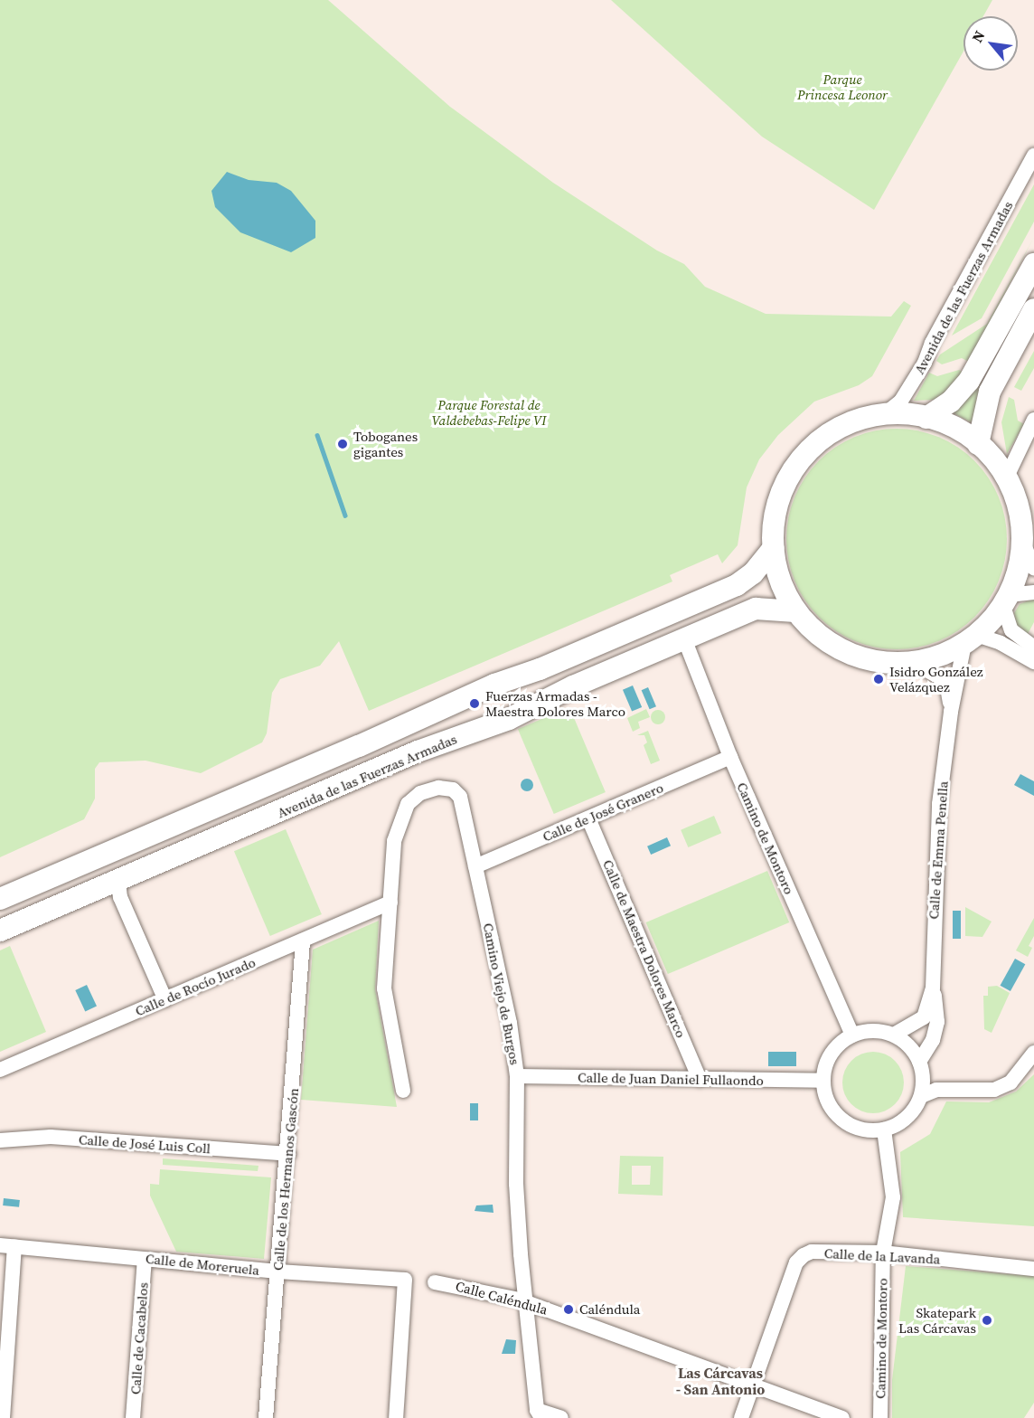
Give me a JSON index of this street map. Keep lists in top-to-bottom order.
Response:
{
  "streets": {
    "street": [
      "Avenida de las Fuerzas Armadas",
      "Calle de José Granero",
      "Camino de Montoro",
      "Calle de Emma Penella",
      "Calle de Maestra Dolores Marco",
      "Calle de Rocío Jurado",
      "Camino Viejo de Burgos",
      "Calle de Juan Daniel Fullaondo",
      "Calle de José Luis Coll",
      "Calle de los Hermanos Gascón",
      "Calle de la Lavanda",
      "Calle de Moreruela",
      "Calle Caléndula",
      "Calle de Cacabelos"
    ]
  },
  "crossings": [
    ["Avenida de las Fuerzas Armadas", "Camino de Montoro"],
    ["Calle de José Granero", "Camino de Montoro"],
    ["Calle de José Granero", "Calle de Maestra Dolores Marco"],
    ["Calle de José Granero", "Camino Viejo de Burgos"],
    ["Camino de Montoro", "Calle de Emma Penella"],
    ["Camino de Montoro", "Calle de Juan Daniel Fullaondo"],
    ["Camino de Montoro", "Calle de la Lavanda"],
    ["Calle de Emma Penella", "Calle de Juan Daniel Fullaondo"],
    ["Calle de Maestra Dolores Marco", "Calle de Juan Daniel Fullaondo"],
    ["Calle de Rocío Jurado", "Camino Viejo de Burgos"],
    ["Calle de Rocío Jurado", "Calle de los Hermanos Gascón"],
    ["Camino Viejo de Burgos", "Calle de Juan Daniel Fullaondo"],
    ["Camino Viejo de Burgos", "Calle Caléndula"],
    ["Calle de José Luis Coll", "Calle de los Hermanos Gascón"],
    ["Calle de los Hermanos Gascón", "Calle de Moreruela"],
    ["Calle de la Lavanda", "Calle Caléndula"],
    ["Calle de Moreruela", "Calle de Cacabelos"]
  ],
  "districts": ["Las Cárcavas - San Antonio"],
  "parks": ["Parque Princesa Leonor", "Parque Forestal de Valdebebas-Felipe VI"],
  "places": [
    "Toboganes gigantes",
    "Isidro González Velázquez",
    "Fuerzas Armadas - Maestra Dolores Marco",
    "Caléndula",
    "Skatepark Las Cárcavas"
  ],
  "north": "top left"
}
